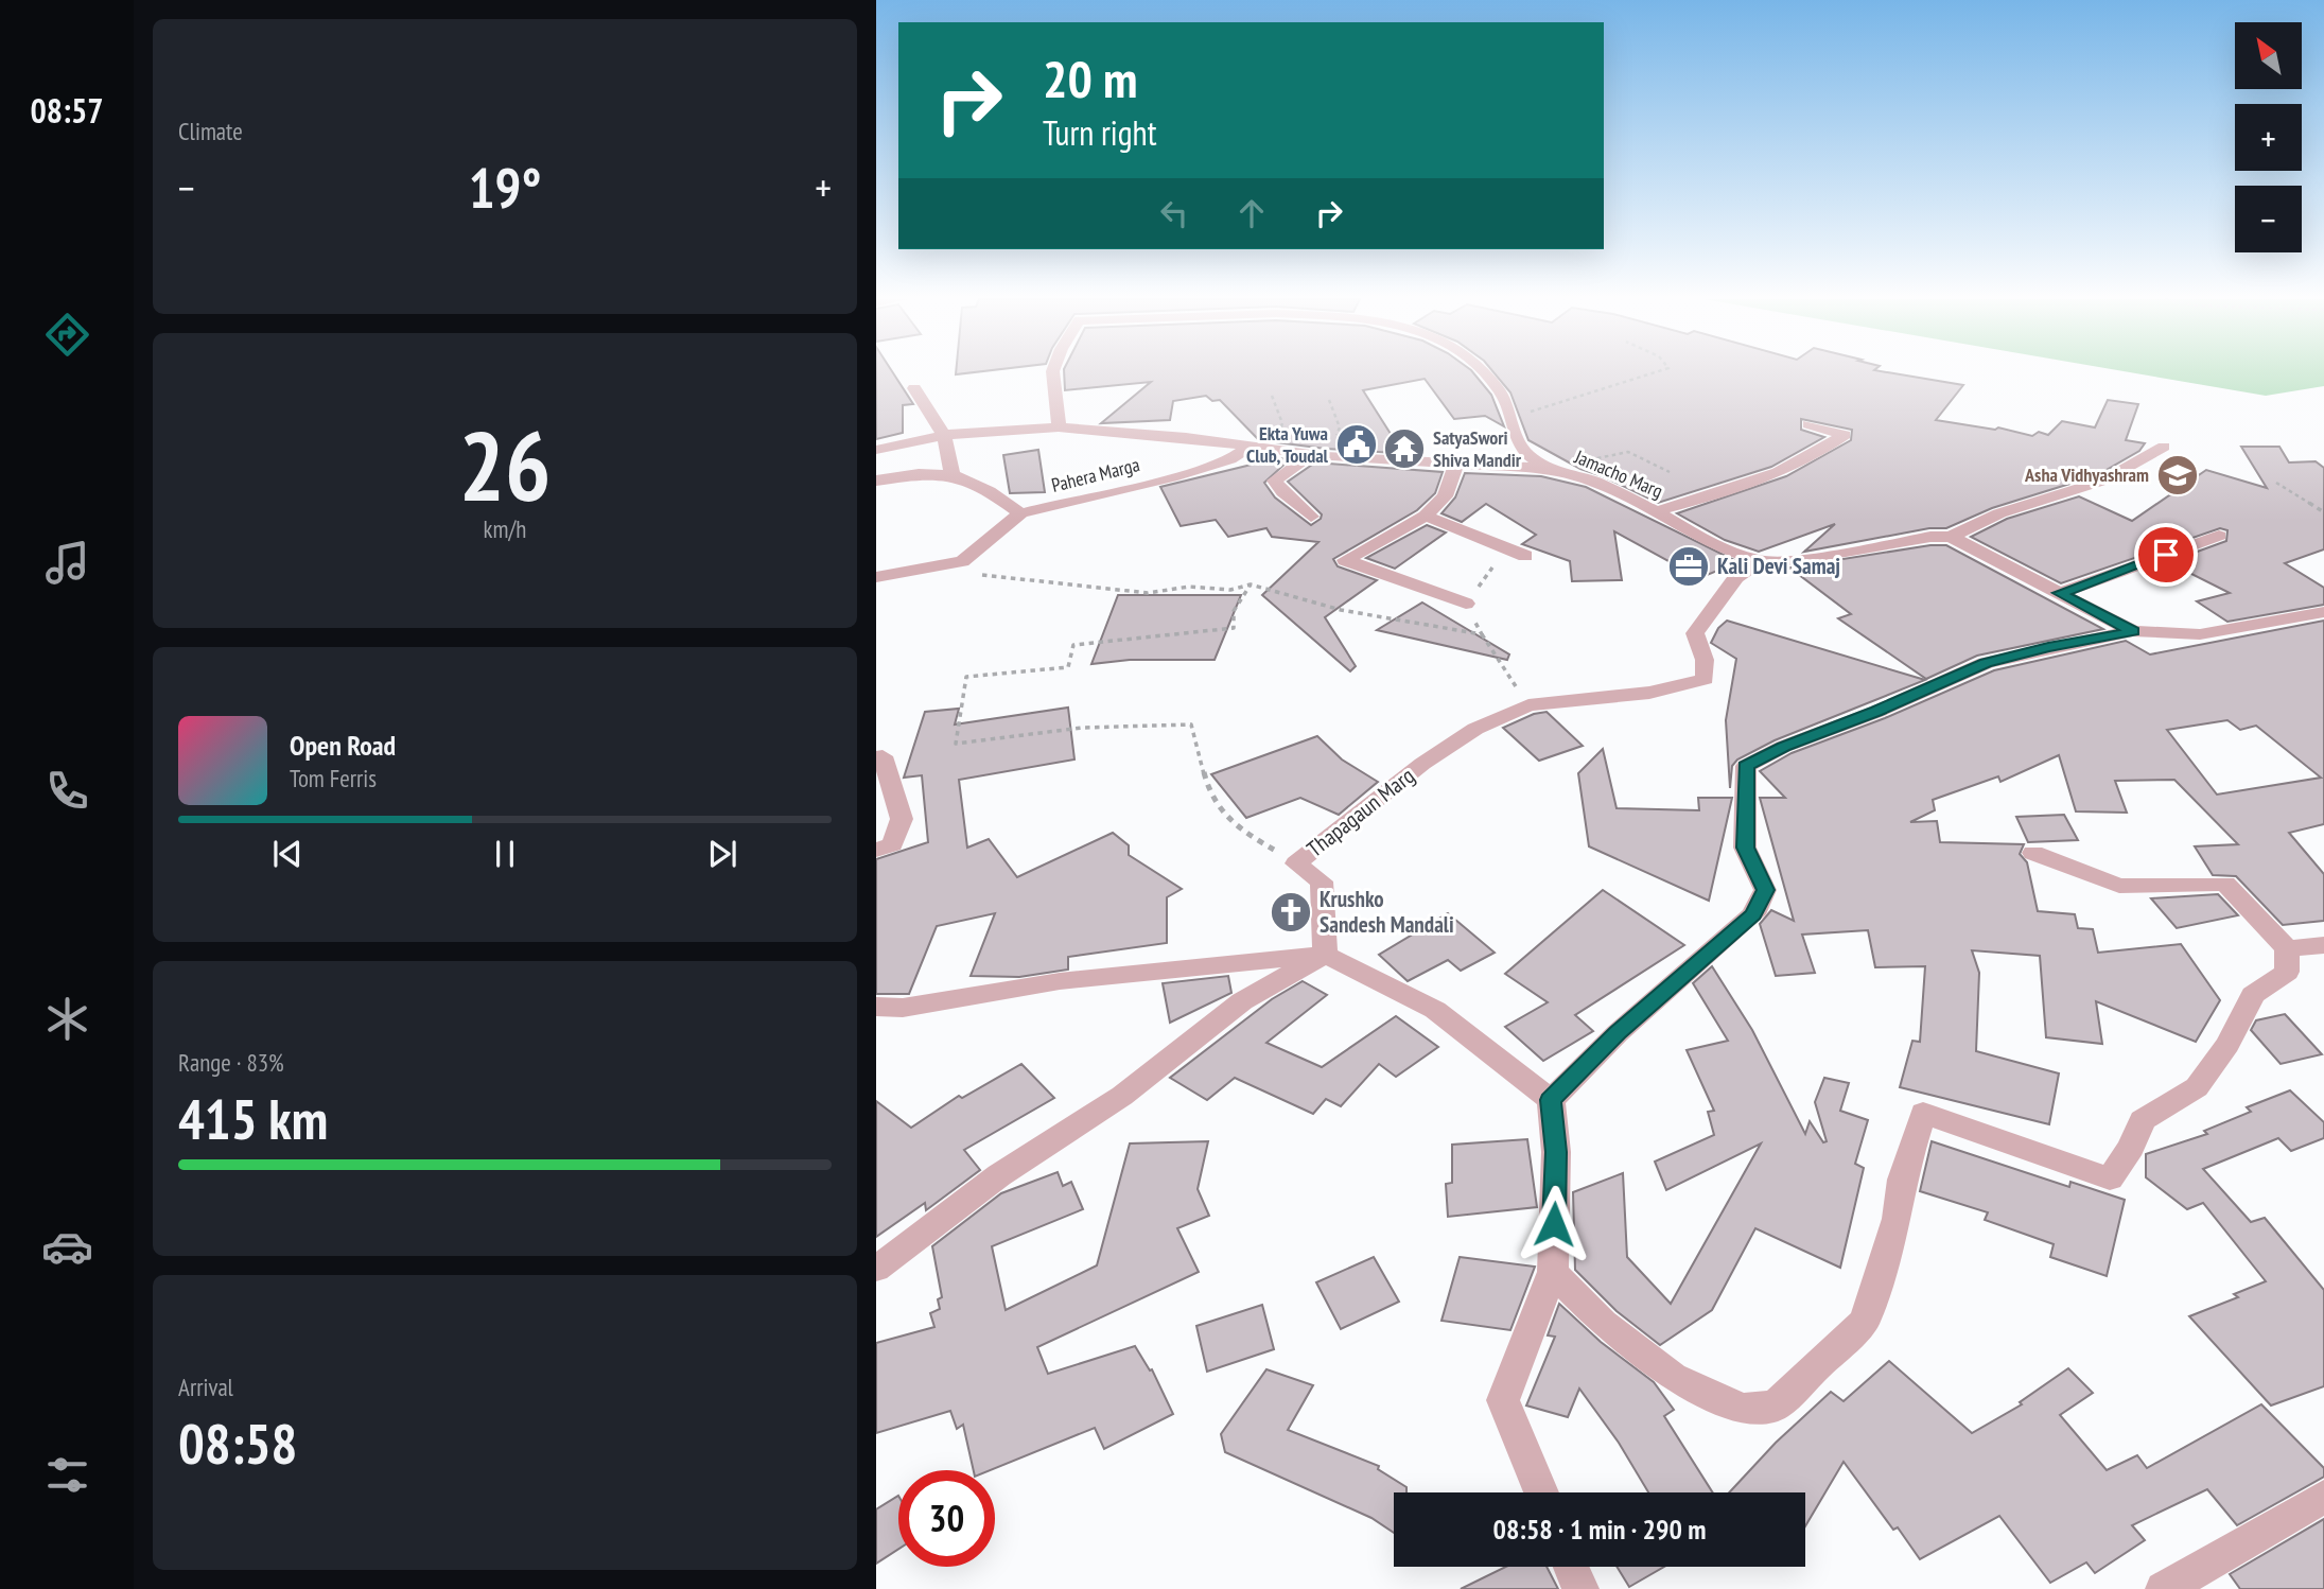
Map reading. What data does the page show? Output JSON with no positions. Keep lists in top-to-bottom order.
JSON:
{
  "streets": {
    "street": ["Jamacho Marg", "Pahera Marga", "Thapagaun Marg"]
  },
  "crossings": [
    ["Jamacho Marg", "Pahera Marga"],
    ["Jamacho Marg", "Thapagaun Marg"]
  ],
  "places": {
    "public building": ["Ekta Yuwa Club, Toudal"],
    "temple": ["SatyaSwori Shiva Mandir"],
    "school or university": ["Asha Vidhyashram"],
    "office": ["Kali Devi Samaj"],
    "church": ["Krushko Sandesh Mandali"]
  },
  "north": "top left",
  "page": {
    "tabs": "08:57",
    "tile": [
      "Climate",
      ["26", "km/h"],
      ["Range · 83%", "415 km"],
      ["Arrival", "08:58"]
    ],
    "map_buttons": ["+", "−"],
    "turn": ["20 m", "Turn right"],
    "heat": ["−", "19°", "+"],
    "song": ["Open Road", "Tom Ferris"],
    "limit": "30",
    "trip": "08:58 · 1 min · 290 m"
  }
}
